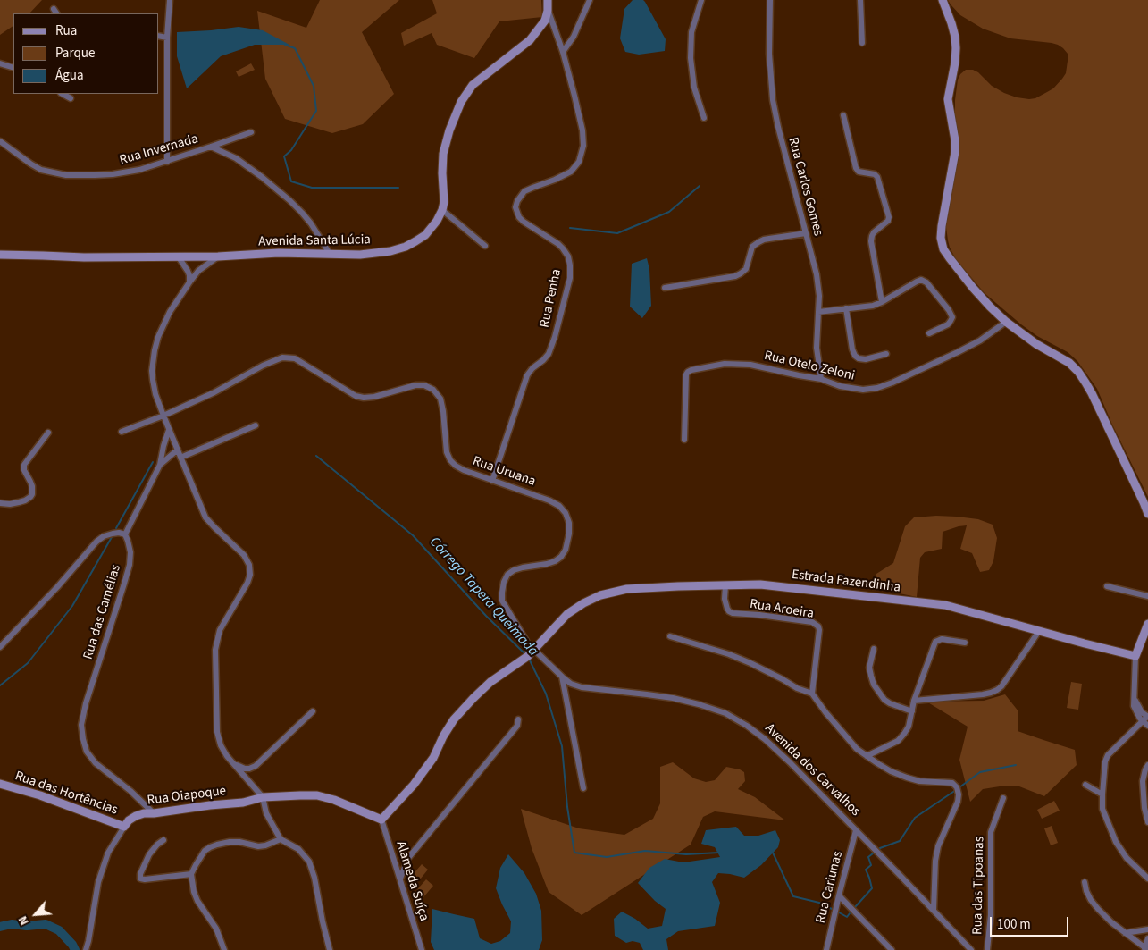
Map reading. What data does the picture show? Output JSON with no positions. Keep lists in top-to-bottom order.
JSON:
{
  "streets": {
    "street": [
      "Rua Invernada",
      "Rua Carlos Gomes",
      "Avenida Santa Lúcia",
      "Rua Penha",
      "Rua Otelo Zeloni",
      "Rua Uruana",
      "Estrada Fazendinha",
      "Rua Aroeira",
      "Rua das Camélias",
      "Avenida dos Carvalhos",
      "Rua das Hortências",
      "Rua Oiapoque",
      "Alameda Suíça",
      "Rua das Tipoanas",
      "Rua Cariunas"
    ]
  },
  "crossings": [
    ["Rua Carlos Gomes", "Rua Otelo Zeloni"],
    ["Rua Penha", "Rua Uruana"],
    ["Estrada Fazendinha", "Rua Aroeira"],
    ["Estrada Fazendinha", "Avenida dos Carvalhos"],
    ["Rua das Camélias", "Rua Oiapoque"],
    ["Avenida dos Carvalhos", "Rua Cariunas"],
    ["Rua das Hortências", "Rua Oiapoque"],
    ["Rua Oiapoque", "Alameda Suíça"]
  ],
  "water": ["Córrego Tapera Queimada"],
  "legend": ["Rua", "Parque", "Água"],
  "scale_bar": "100 m",
  "north": "bottom left"
}
